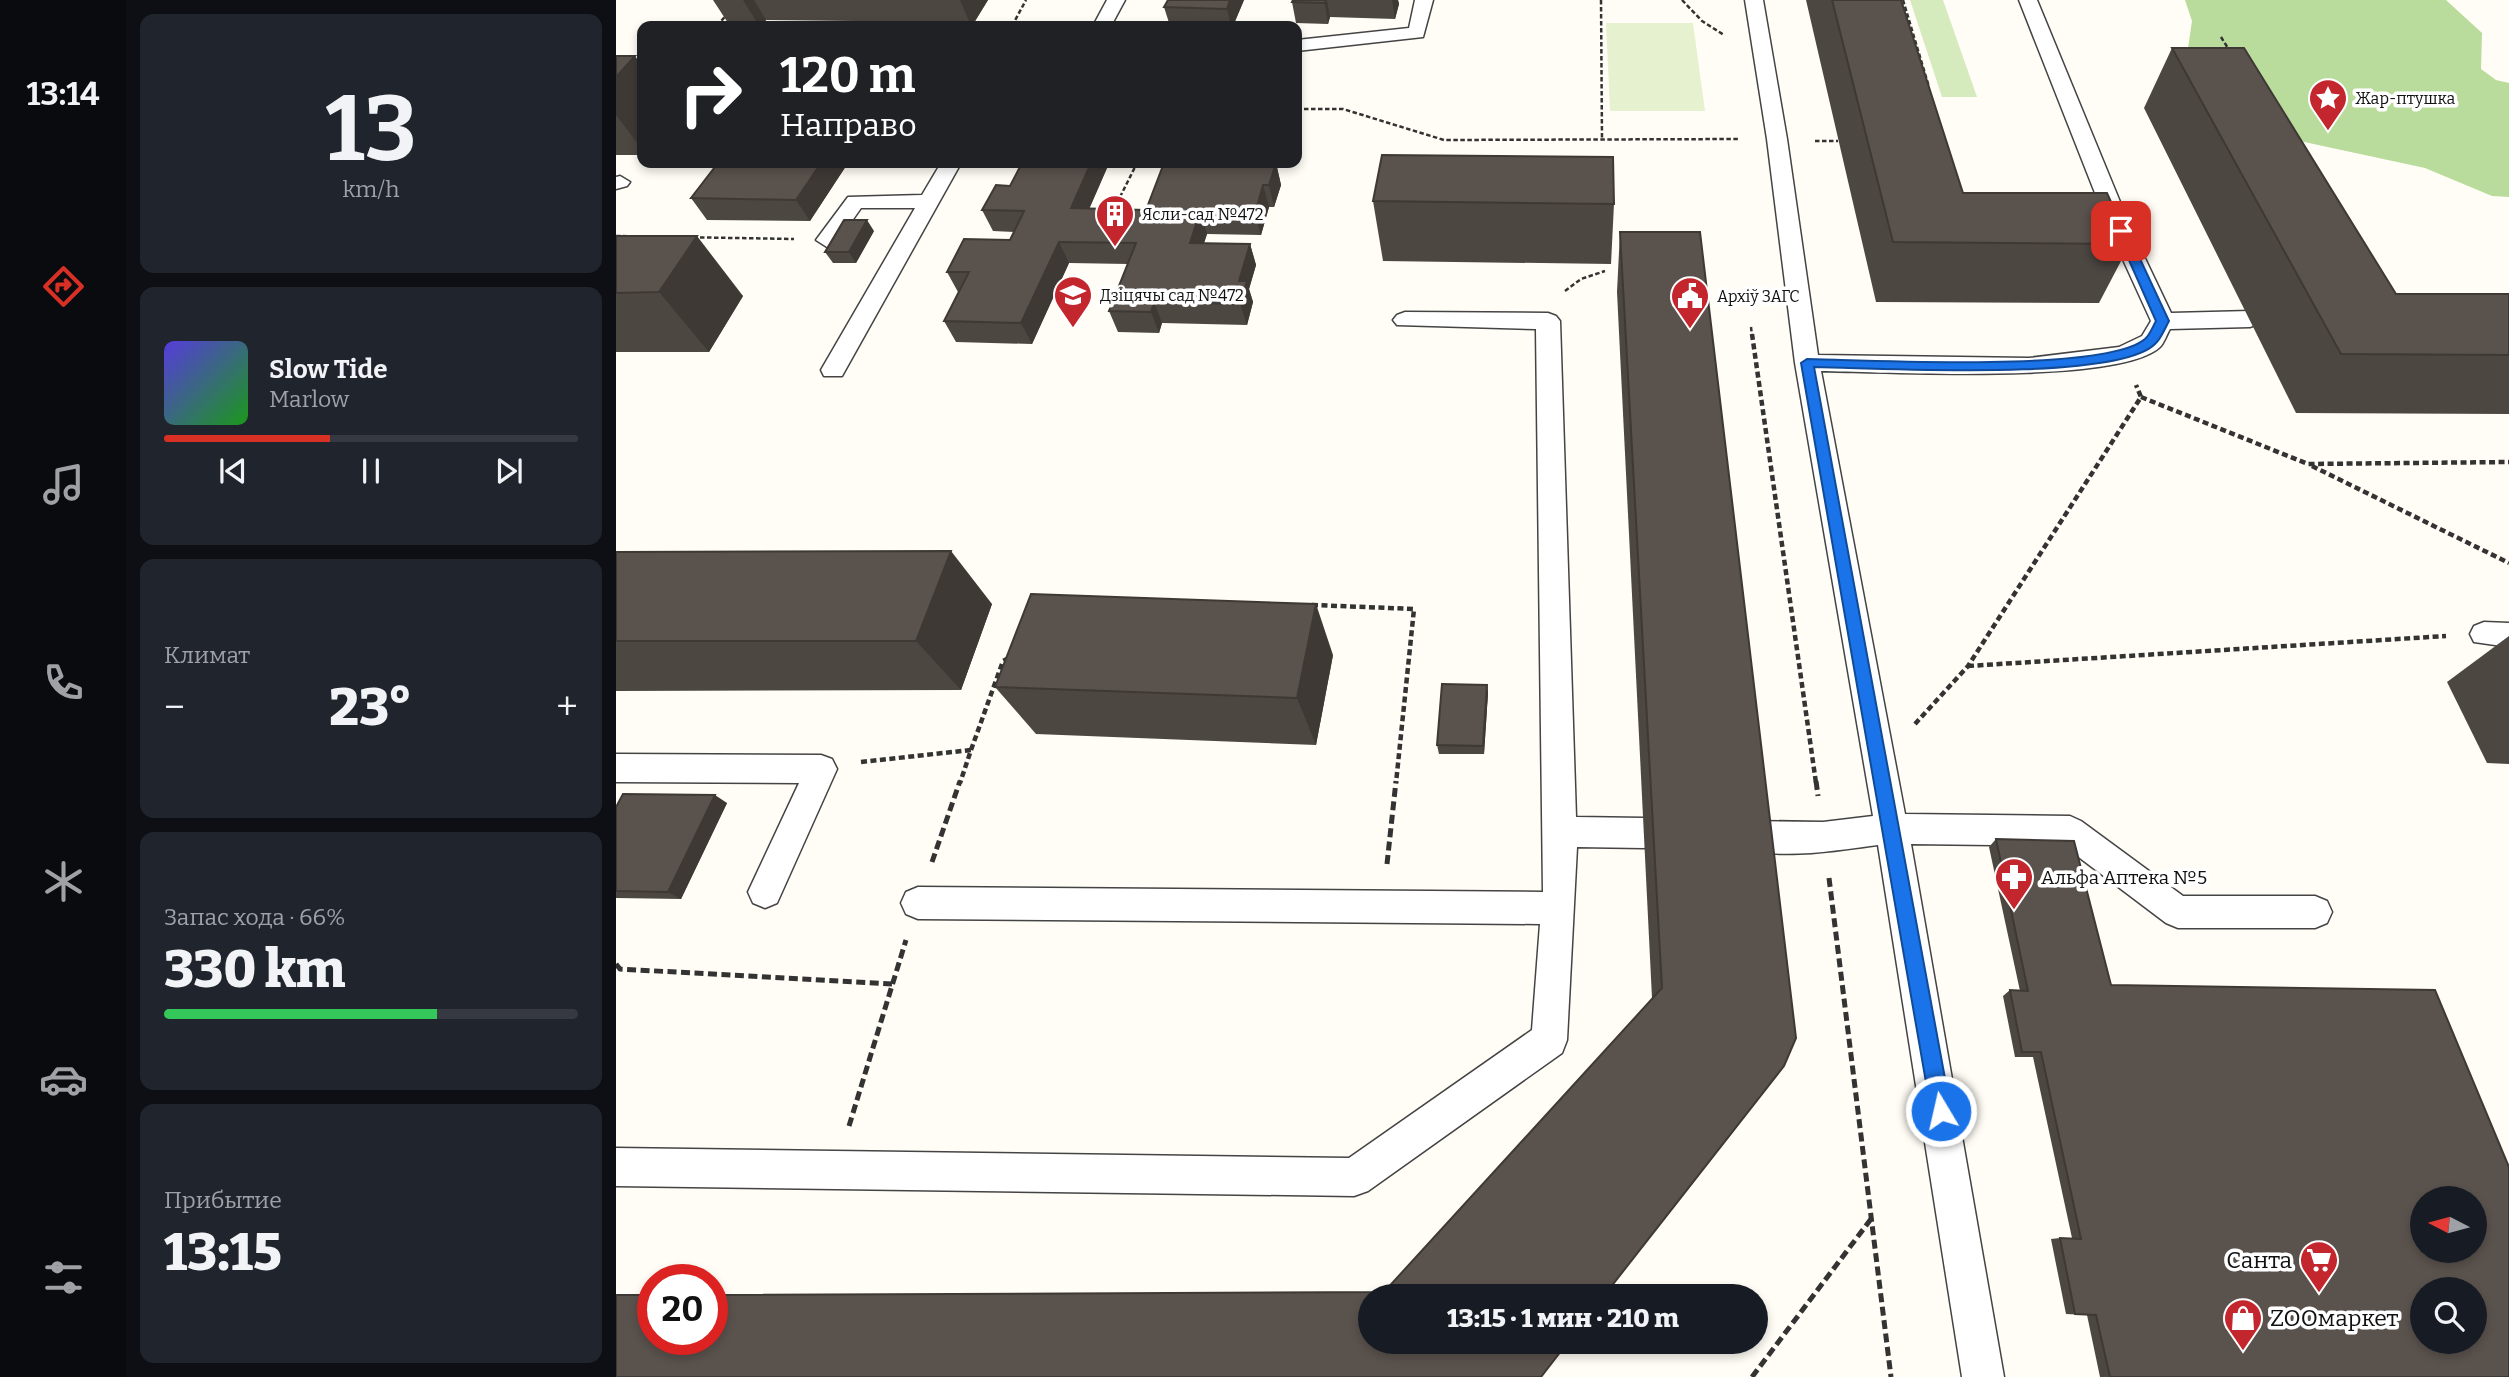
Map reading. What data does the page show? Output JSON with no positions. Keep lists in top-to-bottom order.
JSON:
{
  "places": {
    "place": ["Жар-птушка"],
    "building": ["Ясли-сад №472"],
    "school or university": ["Дзіцячы сад №472"],
    "public building": ["Архіў ЗАГС"],
    "pharmacy": ["Альфа Аптека №5"],
    "supermarket": ["Санта"],
    "shop": ["ZOOмаркет"]
  },
  "north": "left",
  "page": {
    "tabs": "13:14",
    "tile": [
      ["13", "km/h"],
      "Климат",
      ["Запас хода · 66%", "330 km"],
      ["Прибытие", "13:15"]
    ],
    "turn": ["120 m", "Направо"],
    "song": ["Slow Tide", "Marlow"],
    "heat": ["−", "23°", "+"],
    "limit": "20",
    "trip": "13:15 · 1 мин · 210 m"
  }
}
